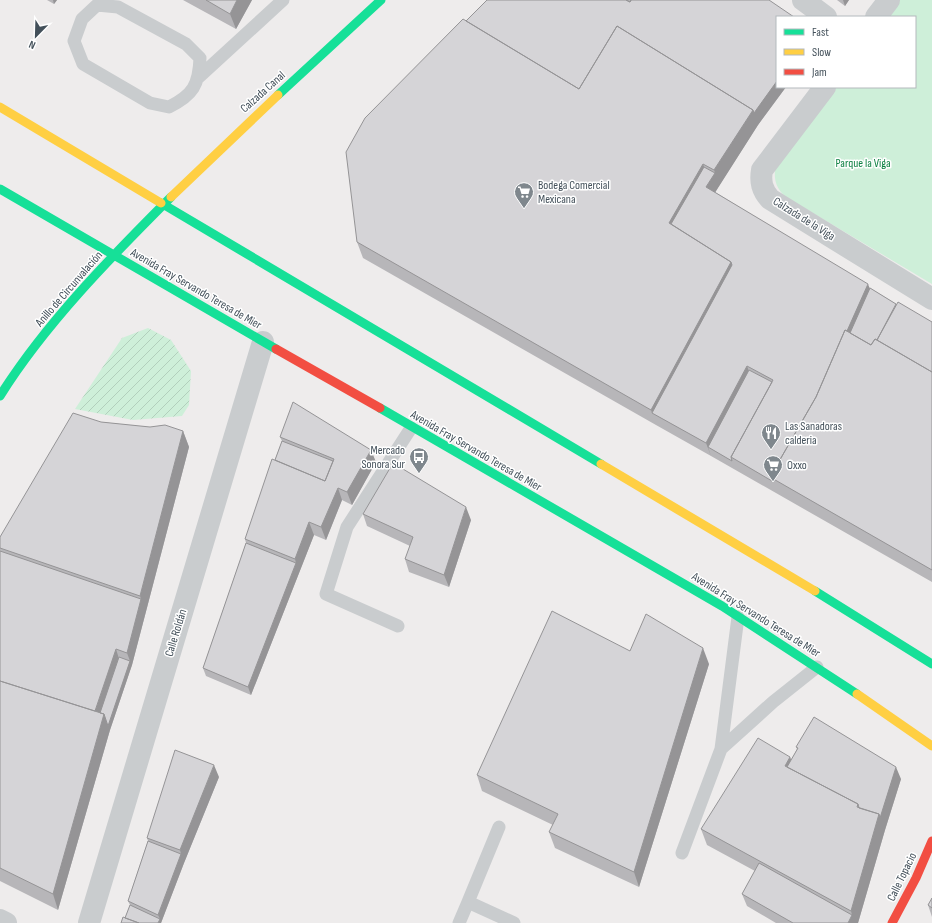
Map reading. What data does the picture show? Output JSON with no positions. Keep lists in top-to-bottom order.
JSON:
{
  "streets": {
    "main road": [
      "Calzada Canal",
      "Anillo de Circunvalación",
      "Avenida Fray Servando Teresa de Mier",
      "Calle Topacio"
    ],
    "street": ["Calzada de la Viga", "Calle Roldán"]
  },
  "crossings": [
    ["Calzada Canal", "Anillo de Circunvalación"],
    ["Anillo de Circunvalación", "Avenida Fray Servando Teresa de Mier"],
    ["Avenida Fray Servando Teresa de Mier", "Calle Roldán"]
  ],
  "parks": ["Parque la Viga"],
  "places": {
    "supermarket": ["Bodega Comercial Mexicana", "Oxxo"],
    "restaurant": ["Las Sanadoras calderia"],
    "bus stop": ["Mercado Sonora Sur"]
  },
  "legend": ["Fast", "Slow", "Jam"],
  "north": "bottom left"
}
